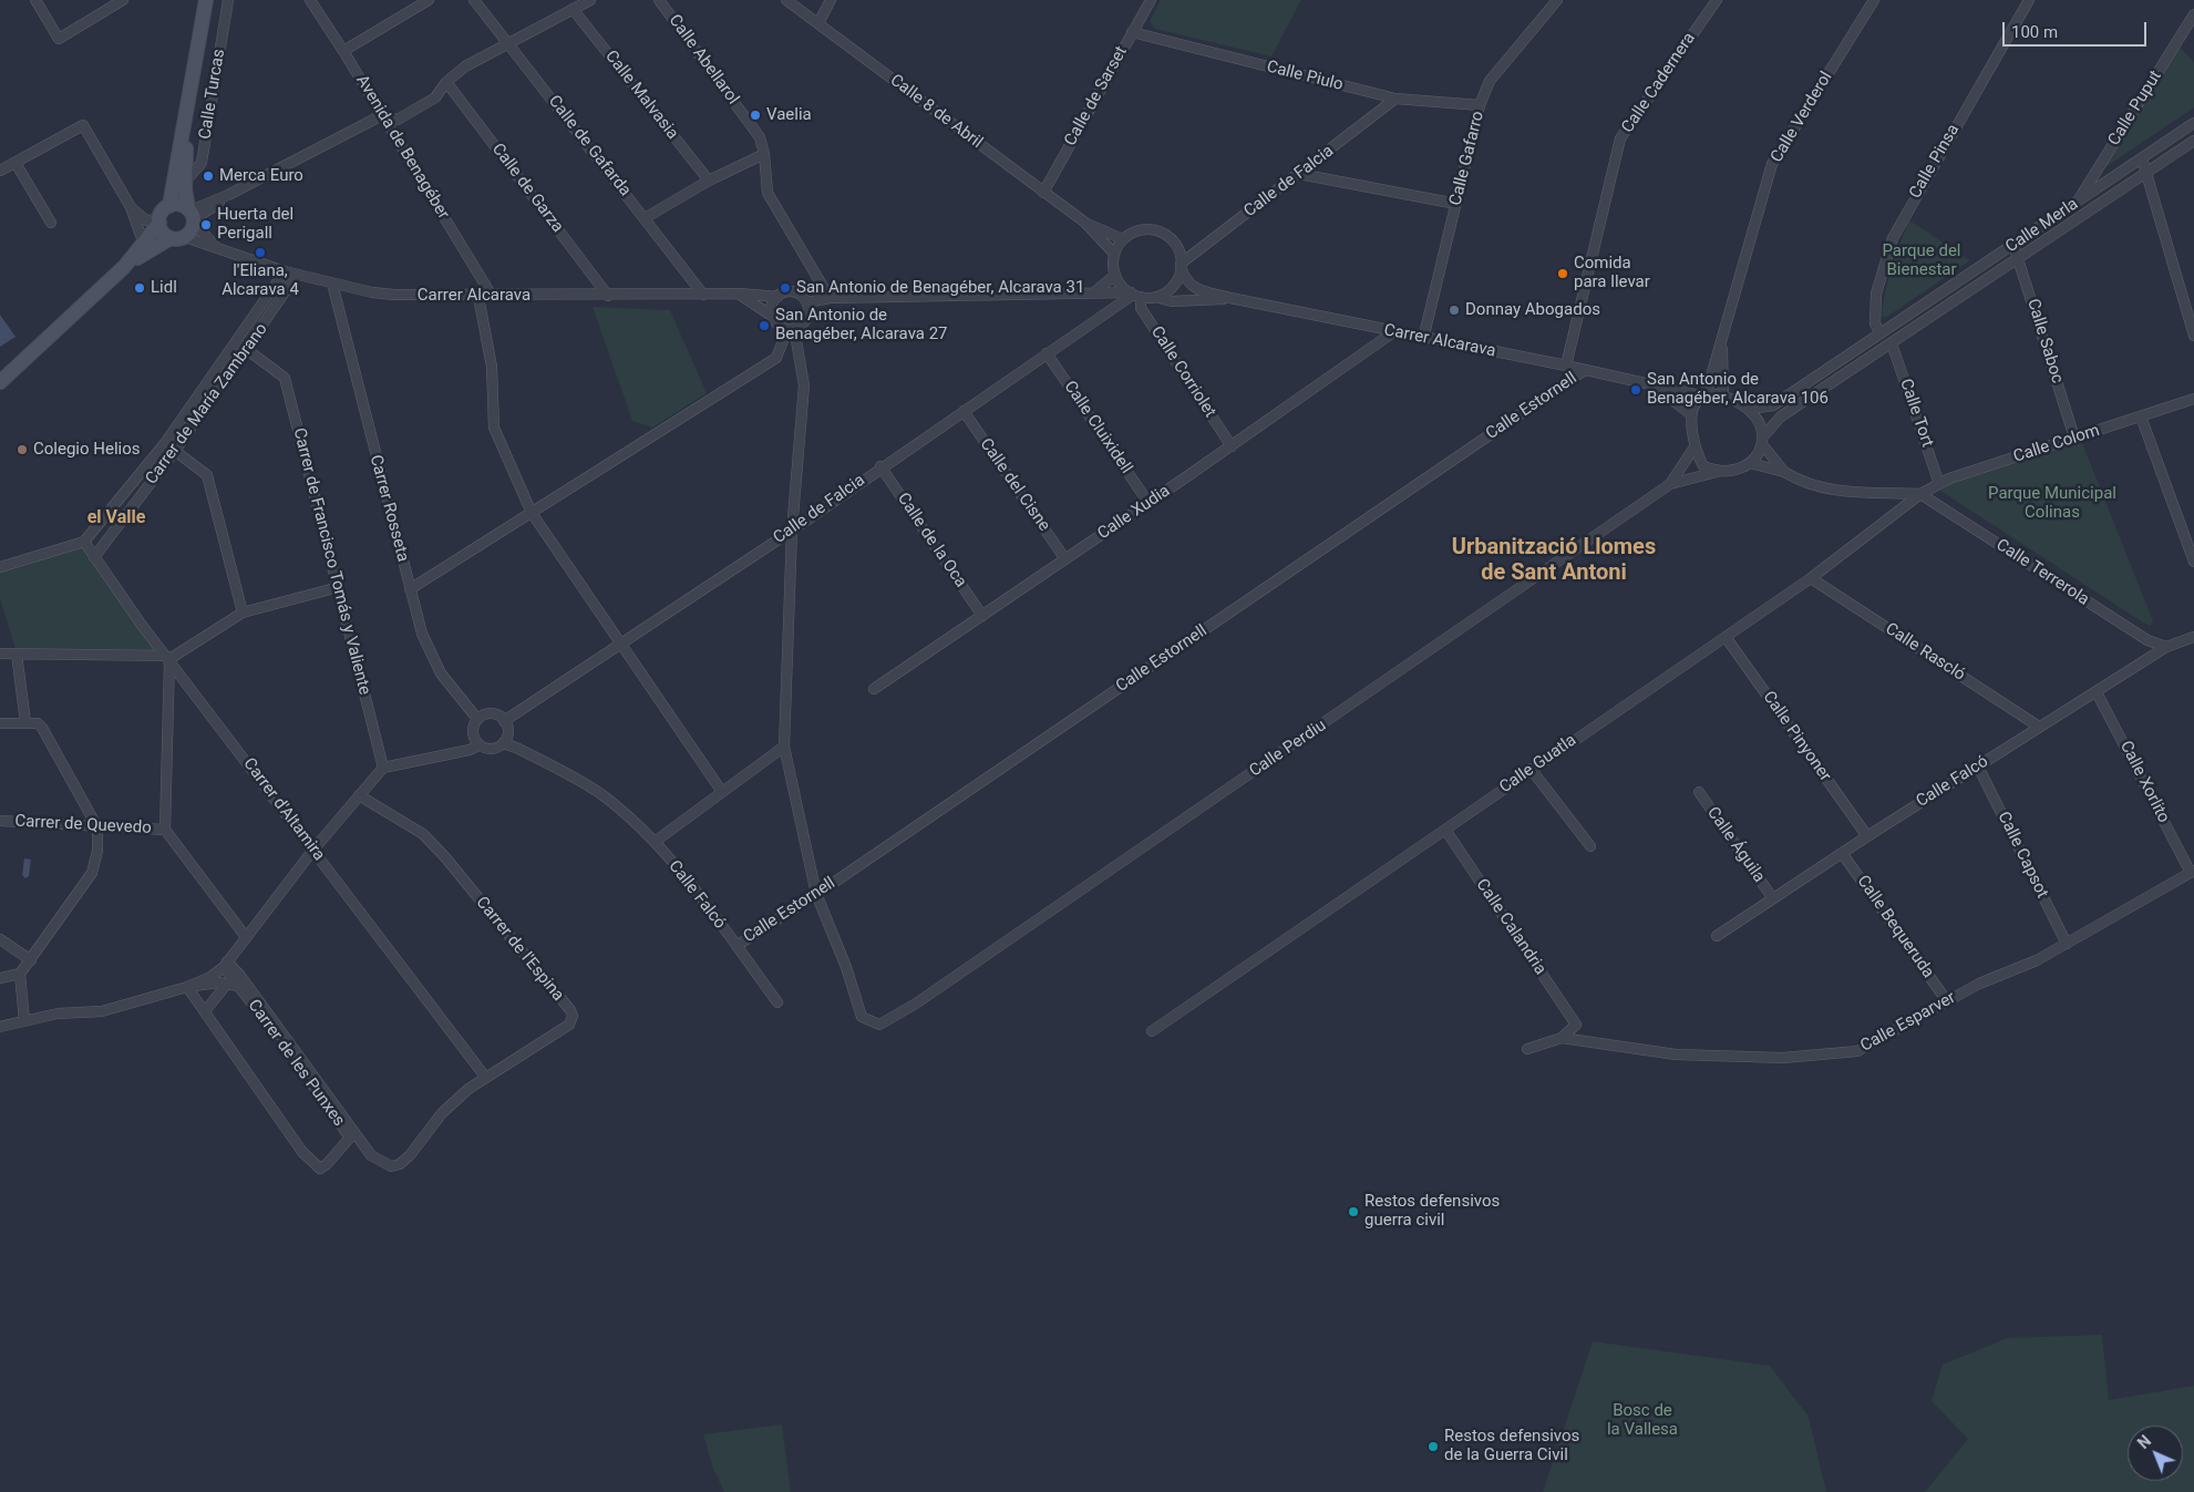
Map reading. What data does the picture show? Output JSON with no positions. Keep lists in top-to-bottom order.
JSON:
{
  "streets": {
    "street": [
      "Calle Abellarol",
      "Calle Piulo",
      "Calle Cadernera",
      "Calle Turcas",
      "Calle Malvasia",
      "Calle de Sarset",
      "Calle Puput",
      "Calle 8 de Abril",
      "Calle Verderol",
      "Calle de Gafarda",
      "Avenida de Benagéber",
      "Calle Gafarro",
      "Calle Pinsa",
      "Calle de Falcia",
      "Calle de Garza",
      "Calle Merla",
      "Carrer Alcarava",
      "Calle Saboc",
      "Calle Corriolet",
      "Carrer de María Zambrano",
      "Calle Estornell",
      "Calle Tort",
      "Calle Cluixidell",
      "Calle Colom",
      "Calle del Cisne",
      "Carrer Rosseta",
      "Calle Xudia",
      "Calle de la Oca",
      "Carrer de Francisco Tomás y Valiente",
      "Calle Terrerola",
      "Calle Rascló",
      "Calle Pinyoner",
      "Calle Perdiu",
      "Calle Guatla",
      "Calle Falcó",
      "Calle Xorlito",
      "Carrer d'Altamira",
      "Carrer de Quevedo",
      "Calle Águila",
      "Calle Capsot",
      "Calle Calandria",
      "Calle Bequeruda",
      "Carrer de l'Espina",
      "Calle Esparver",
      "Carrer de les Punxes"
    ]
  },
  "crossings": [
    ["Calle Piulo", "Calle de Sarset"],
    ["Calle Piulo", "Calle Gafarro"],
    ["Calle Piulo", "Calle de Falcia"],
    ["Calle Cadernera", "Carrer Alcarava"],
    ["Calle de Sarset", "Calle 8 de Abril"],
    ["Calle Puput", "Calle Merla"],
    ["Calle 8 de Abril", "Calle de Falcia"],
    ["Calle 8 de Abril", "Carrer Alcarava"],
    ["Calle 8 de Abril", "Calle Corriolet"],
    ["Calle Verderol", "Calle Merla"],
    ["Calle Verderol", "Carrer Alcarava"],
    ["Calle Verderol", "Calle Perdiu"],
    ["Calle de Gafarda", "Carrer Alcarava"],
    ["Avenida de Benagéber", "Carrer Alcarava"],
    ["Calle Gafarro", "Carrer Alcarava"],
    ["Calle Pinsa", "Calle Merla"],
    ["Calle de Falcia", "Carrer Alcarava"],
    ["Calle de Falcia", "Calle Corriolet"],
    ["Calle de Falcia", "Calle Cluixidell"],
    ["Calle de Falcia", "Calle del Cisne"],
    ["Calle de Falcia", "Carrer Rosseta"],
    ["Calle de Falcia", "Calle de la Oca"],
    ["Calle de Garza", "Carrer Alcarava"],
    ["Calle Merla", "Carrer Alcarava"],
    ["Calle Merla", "Calle Saboc"],
    ["Calle Merla", "Calle Tort"],
    ["Calle Merla", "Calle Perdiu"],
    ["Carrer Alcarava", "Calle Corriolet"],
    ["Carrer Alcarava", "Carrer de María Zambrano"],
    ["Carrer Alcarava", "Calle Estornell"],
    ["Carrer Alcarava", "Carrer Rosseta"],
    ["Carrer Alcarava", "Calle Xudia"],
    ["Carrer Alcarava", "Calle Perdiu"],
    ["Calle Saboc", "Calle Colom"],
    ["Calle Corriolet", "Calle Xudia"],
    ["Carrer de María Zambrano", "Carrer de Francisco Tomás y Valiente"],
    ["Carrer de María Zambrano", "Carrer d'Altamira"],
    ["Calle Estornell", "Calle Perdiu"],
    ["Calle Estornell", "Calle Falcó"],
    ["Calle Tort", "Calle Colom"],
    ["Calle Cluixidell", "Calle Xudia"],
    ["Calle Colom", "Calle Terrerola"],
    ["Calle Colom", "Calle Guatla"],
    ["Calle del Cisne", "Calle Xudia"],
    ["Calle Xudia", "Calle de la Oca"],
    ["Calle Terrerola", "Calle Guatla"],
    ["Calle Terrerola", "Calle Falcó"],
    ["Calle Rascló", "Calle Guatla"],
    ["Calle Rascló", "Calle Falcó"],
    ["Calle Pinyoner", "Calle Guatla"],
    ["Calle Pinyoner", "Calle Falcó"],
    ["Calle Guatla", "Calle Calandria"],
    ["Calle Falcó", "Calle Xorlito"],
    ["Calle Falcó", "Calle Águila"],
    ["Calle Falcó", "Calle Capsot"],
    ["Calle Falcó", "Calle Bequeruda"],
    ["Calle Xorlito", "Calle Esparver"],
    ["Carrer d'Altamira", "Carrer de l'Espina"],
    ["Calle Capsot", "Calle Esparver"],
    ["Calle Calandria", "Calle Esparver"],
    ["Calle Bequeruda", "Calle Esparver"],
    ["Carrer de l'Espina", "Carrer de les Punxes"]
  ],
  "districts": ["el Valle", "Urbanització Llomes de Sant Antoni"],
  "parks": ["Parque del Bienestar", "Parque Municipal Colinas", "Bosc de la Vallesa"],
  "places": [
    "Vaelia",
    "Merca Euro",
    "Huerta del Perigall",
    "l'Eliana, Alcarava 4",
    "Comida para llevar",
    "Lidl",
    "San Antonio de Benagéber, Alcarava 31",
    "Donnay Abogados",
    "San Antonio de Benagéber, Alcarava 27",
    "San Antonio de Benagéber, Alcarava 106",
    "Colegio Helios",
    "Restos defensivos guerra civil",
    "Restos defensivos de la Guerra Civil"
  ],
  "scale_bar": "100 m",
  "north": "top left"
}
